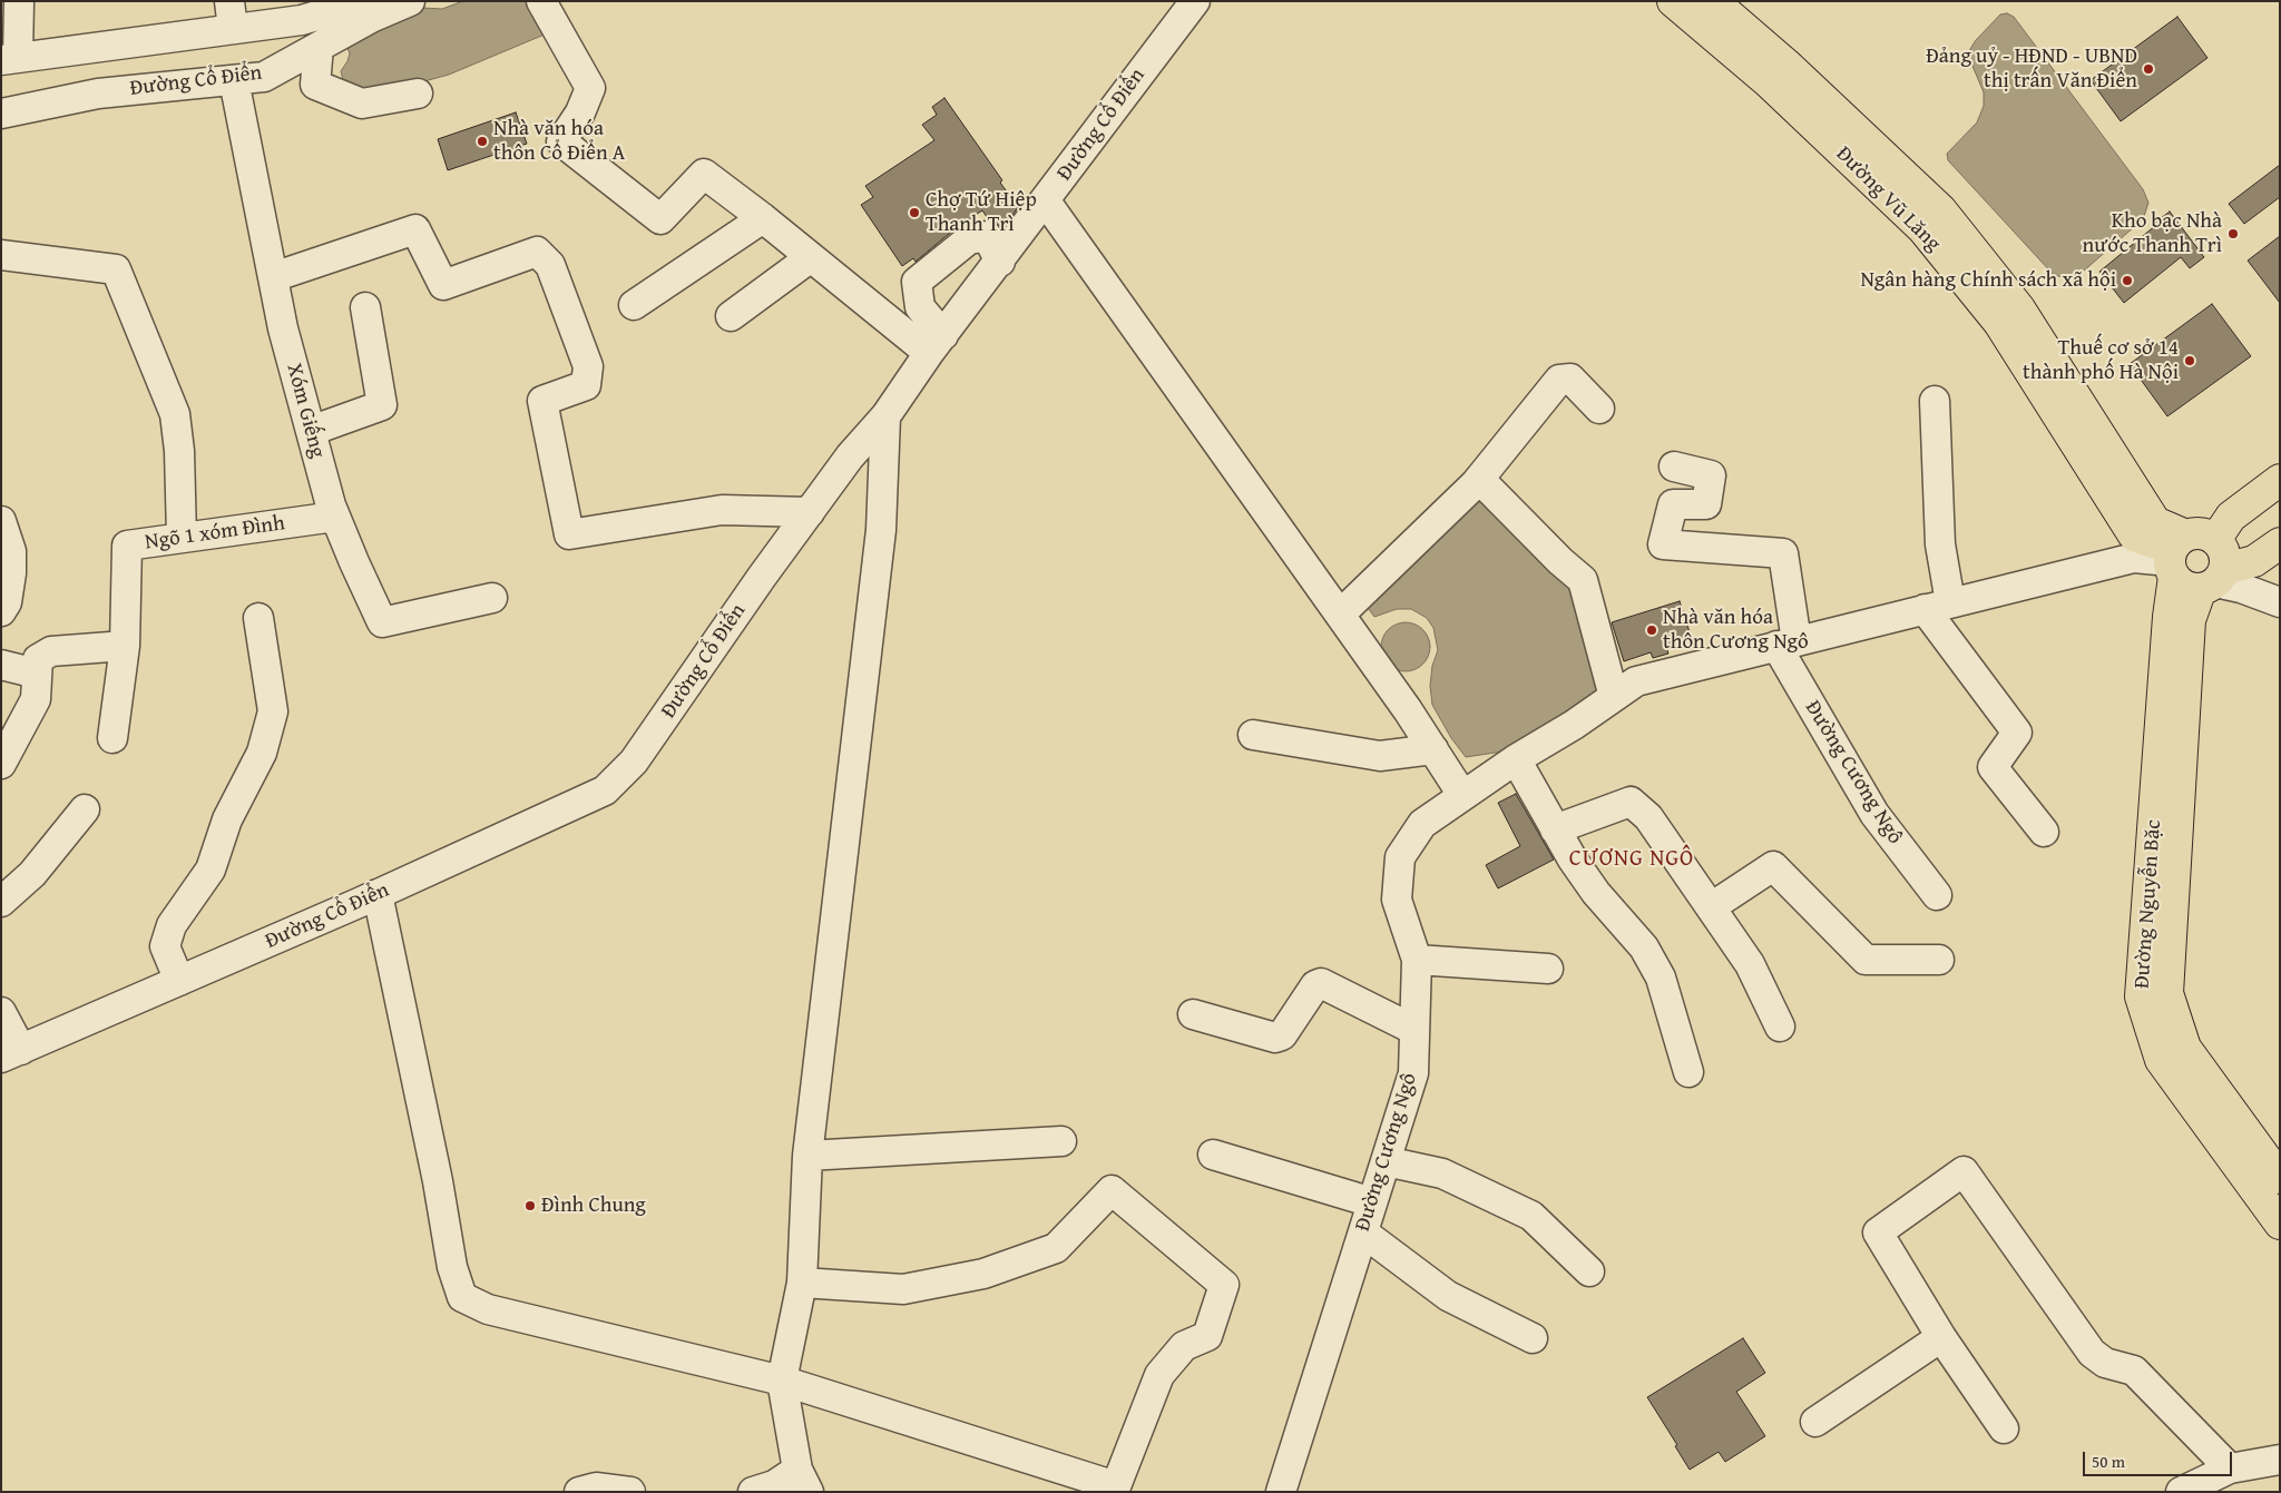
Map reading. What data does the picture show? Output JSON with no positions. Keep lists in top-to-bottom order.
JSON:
{
  "streets": {
    "main road": ["Đường Vũ Lăng", "Đường Nguyễn Bặc"],
    "street": [
      "Đường Cổ Điển",
      "Xóm Giếng",
      "Ngõ 1 xóm Đình",
      "Đường Cương Ngô"
    ]
  },
  "crossings": [
    ["Đường Cổ Điển", "Xóm Giếng"],
    ["Đường Vũ Lăng", "Đường Cương Ngô"],
    ["Đường Vũ Lăng", "Đường Nguyễn Bặc"],
    ["Xóm Giếng", "Ngõ 1 xóm Đình"],
    ["Đường Cương Ngô", "Đường Nguyễn Bặc"]
  ],
  "districts": ["CƯƠNG NGÔ"],
  "places": [
    "Đảng uỷ - HĐND - UBND thị trấn Văn Điển",
    "Nhà văn hóa thôn Cổ Điển A",
    "Chợ Tứ Hiệp Thanh Trì",
    "Kho bạc Nhà nước Thanh Trì",
    "Ngân hàng Chính sách xã hội",
    "Thuế cơ sở 14 thành phố Hà Nội",
    "Nhà văn hóa thôn Cương Ngô",
    "Đình Chung"
  ],
  "scale_bar": "50 m"
}
